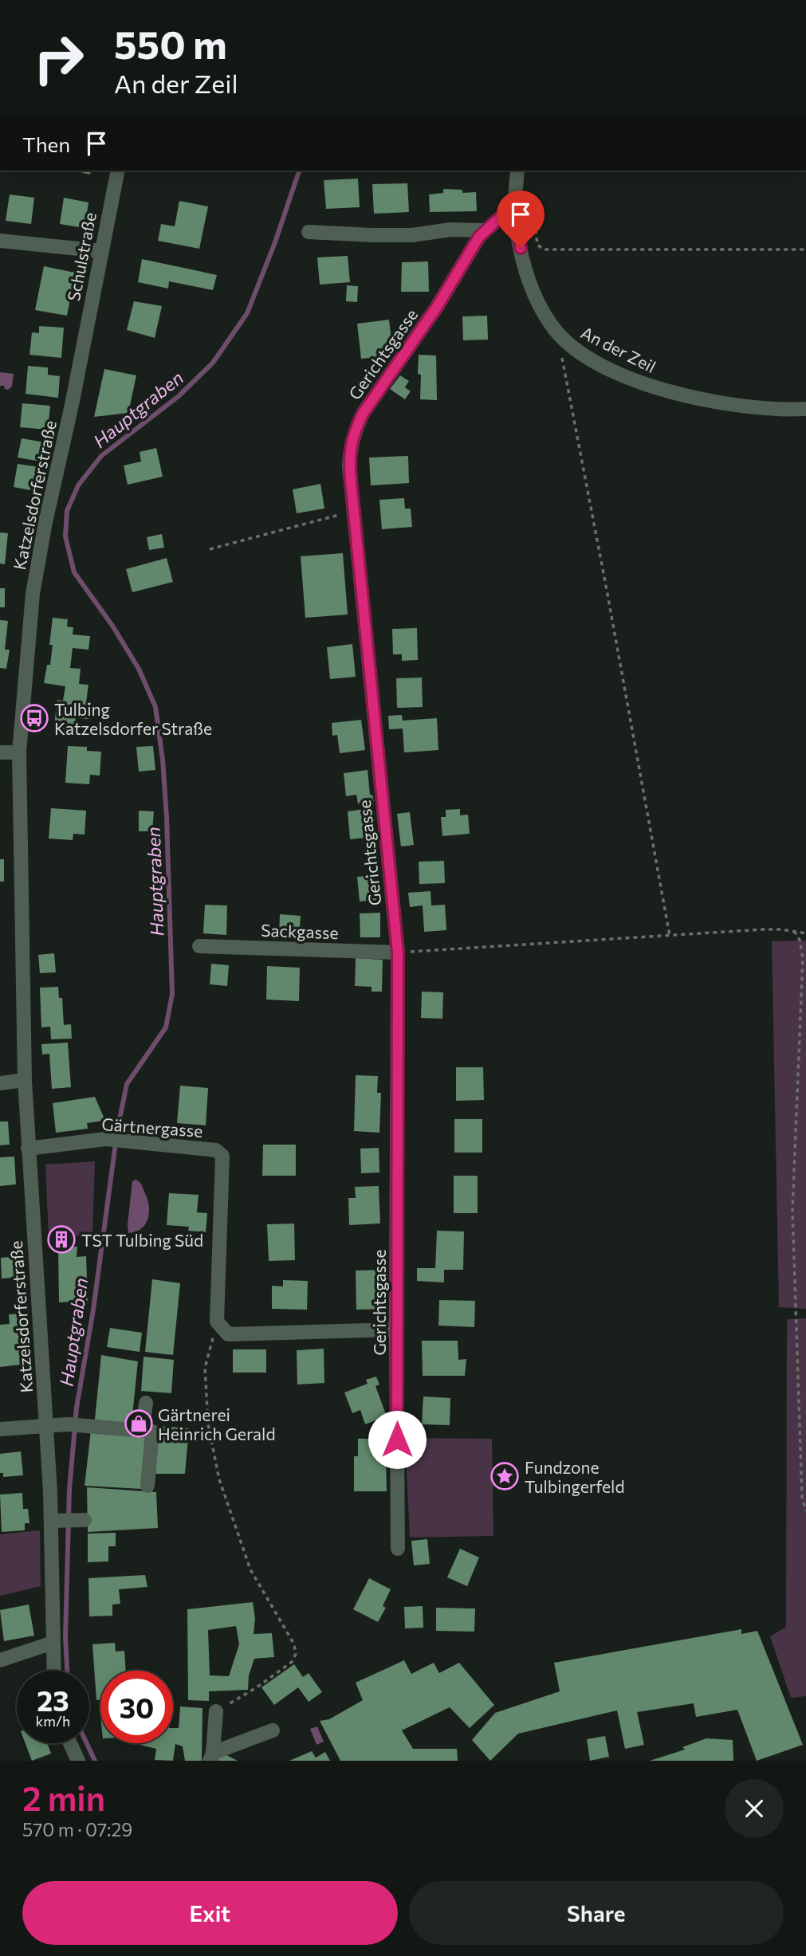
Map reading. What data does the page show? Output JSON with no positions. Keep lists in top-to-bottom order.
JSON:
{
  "streets": {
    "street": [
      "Schulstraße",
      "An der Zeil",
      "Gerichtsgasse",
      "Katzelsdorferstraße",
      "Sackgasse",
      "Gärtnergasse"
    ]
  },
  "crossings": [
    ["Schulstraße", "Katzelsdorferstraße"],
    ["An der Zeil", "Gerichtsgasse"],
    ["Gerichtsgasse", "Sackgasse"],
    ["Katzelsdorferstraße", "Gärtnergasse"]
  ],
  "water": ["Hauptgraben"],
  "places": {
    "bus stop": ["Tulbing Katzelsdorfer Straße"],
    "building": ["TST Tulbing Süd"],
    "shop": ["Gärtnerei Heinrich Gerald"],
    "place": ["Fundzone Tulbingerfeld"]
  },
  "page": {
    "turn": ["550 m", "An der Zeil"],
    "then": "Then",
    "speed": "23 km/h",
    "limit": "30",
    "heading": ["2 min", "570 m · 07:29"],
    "buttons": ["Exit", "Share"]
  }
}
